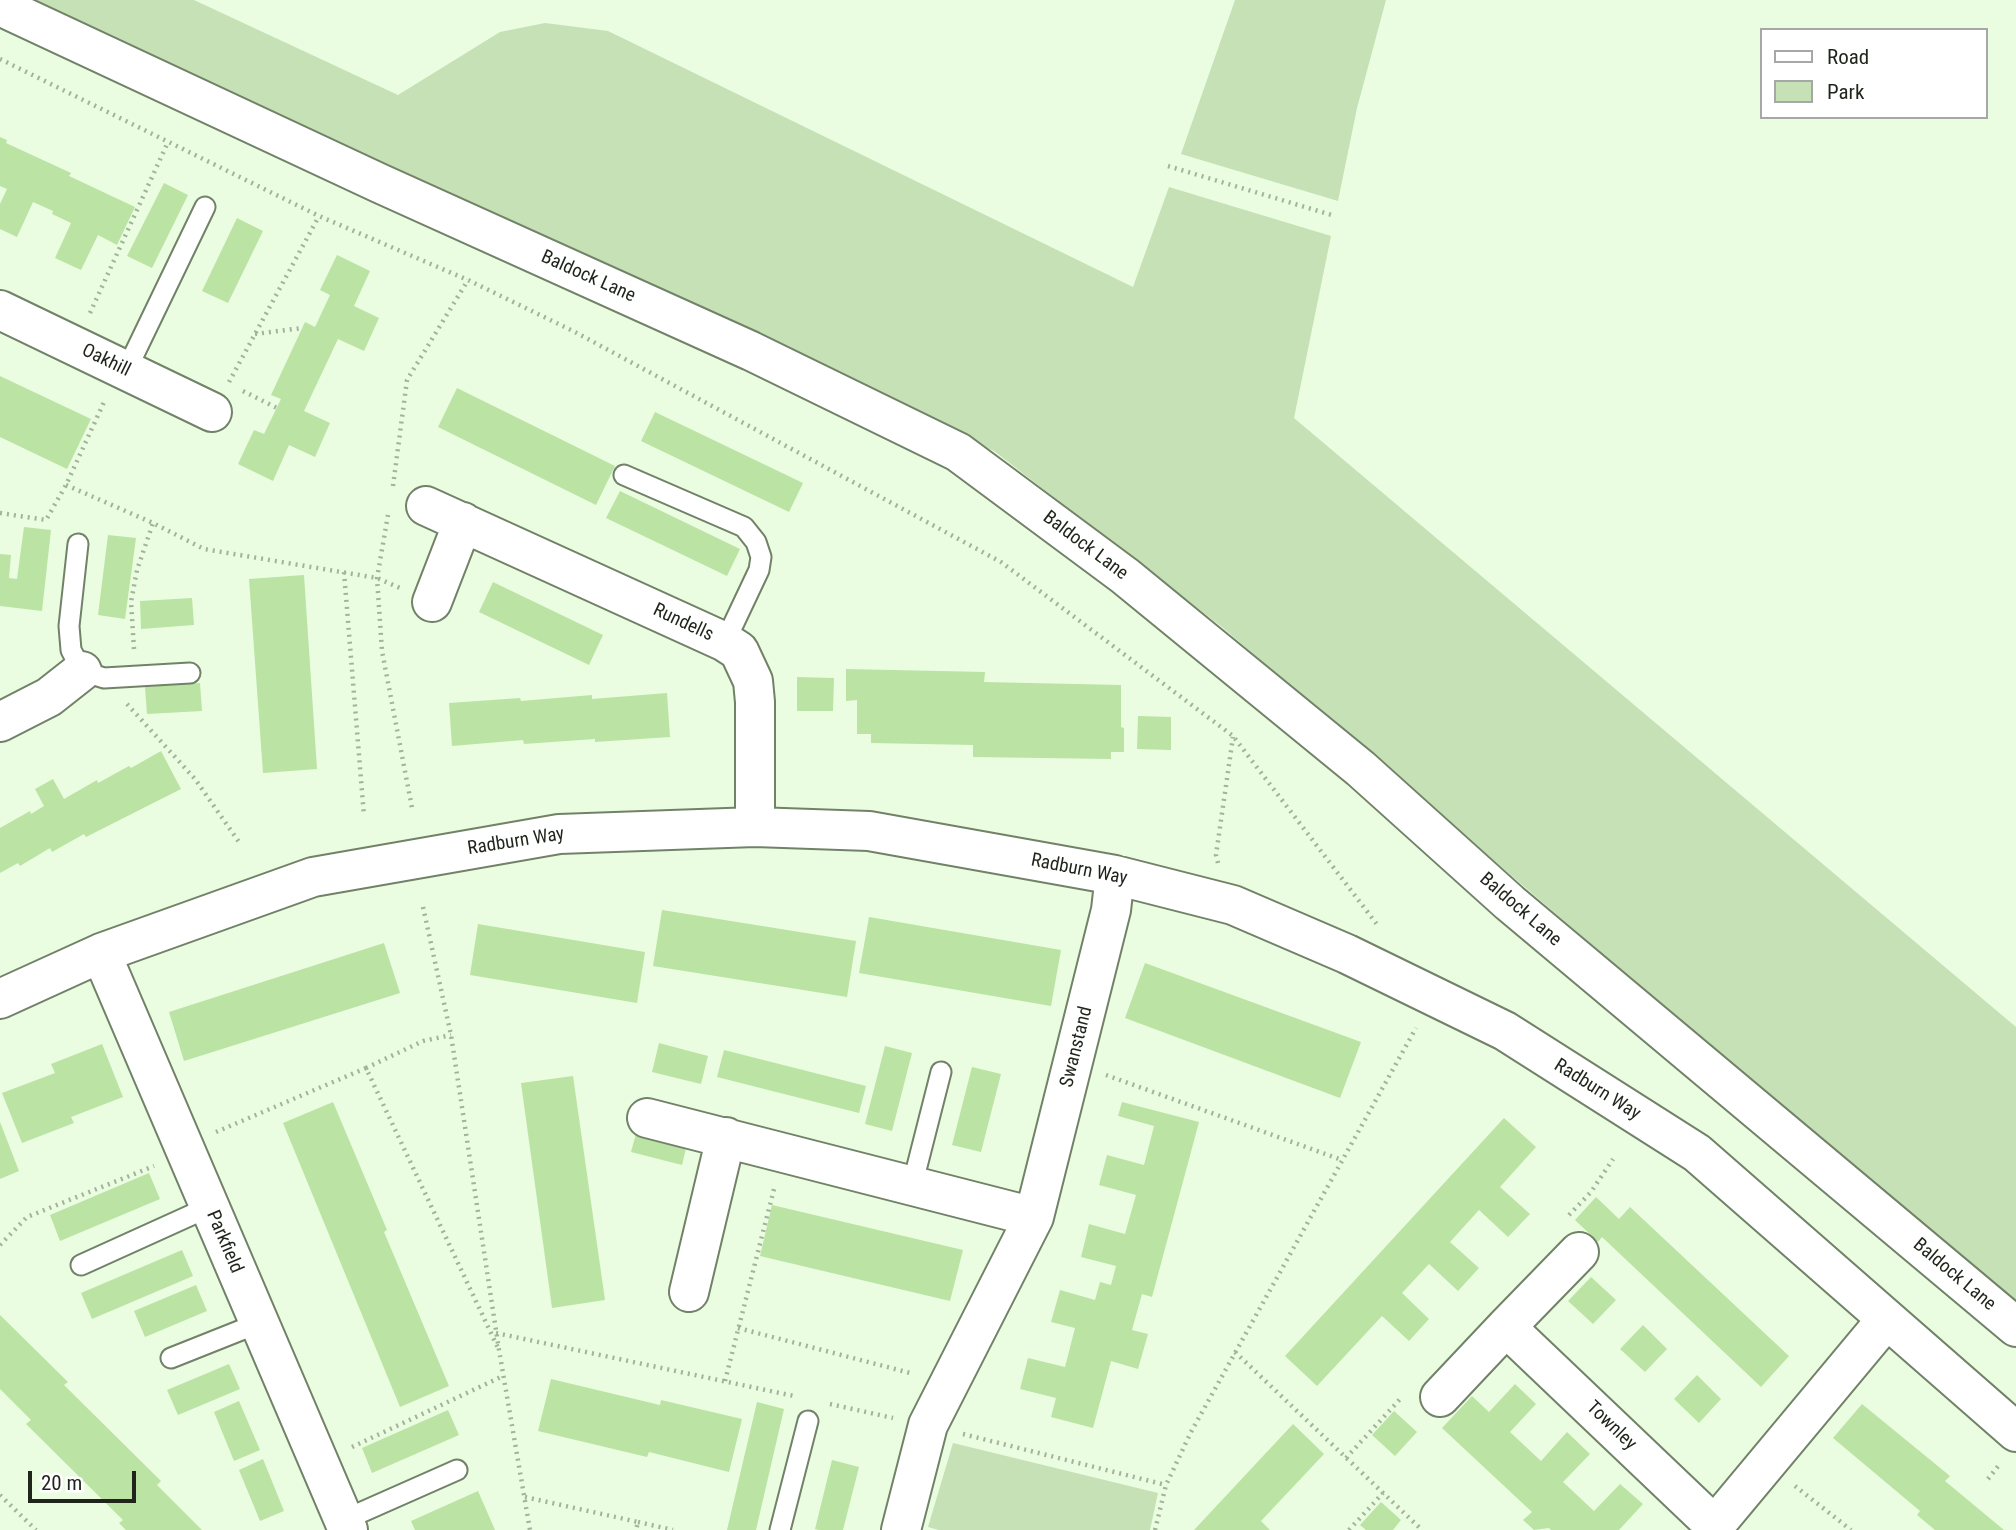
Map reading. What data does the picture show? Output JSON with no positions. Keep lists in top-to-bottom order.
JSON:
{
  "streets": {
    "street": [
      "Baldock Lane",
      "Oakhill",
      "Rundells",
      "Radburn Way",
      "Swanstand",
      "Parkfield",
      "Townley"
    ]
  },
  "crossings": [
    ["Rundells", "Radburn Way"],
    ["Radburn Way", "Swanstand"],
    ["Radburn Way", "Parkfield"],
    ["Radburn Way", "Townley"]
  ],
  "legend": ["Road", "Park"],
  "scale_bar": "20 m"
}
